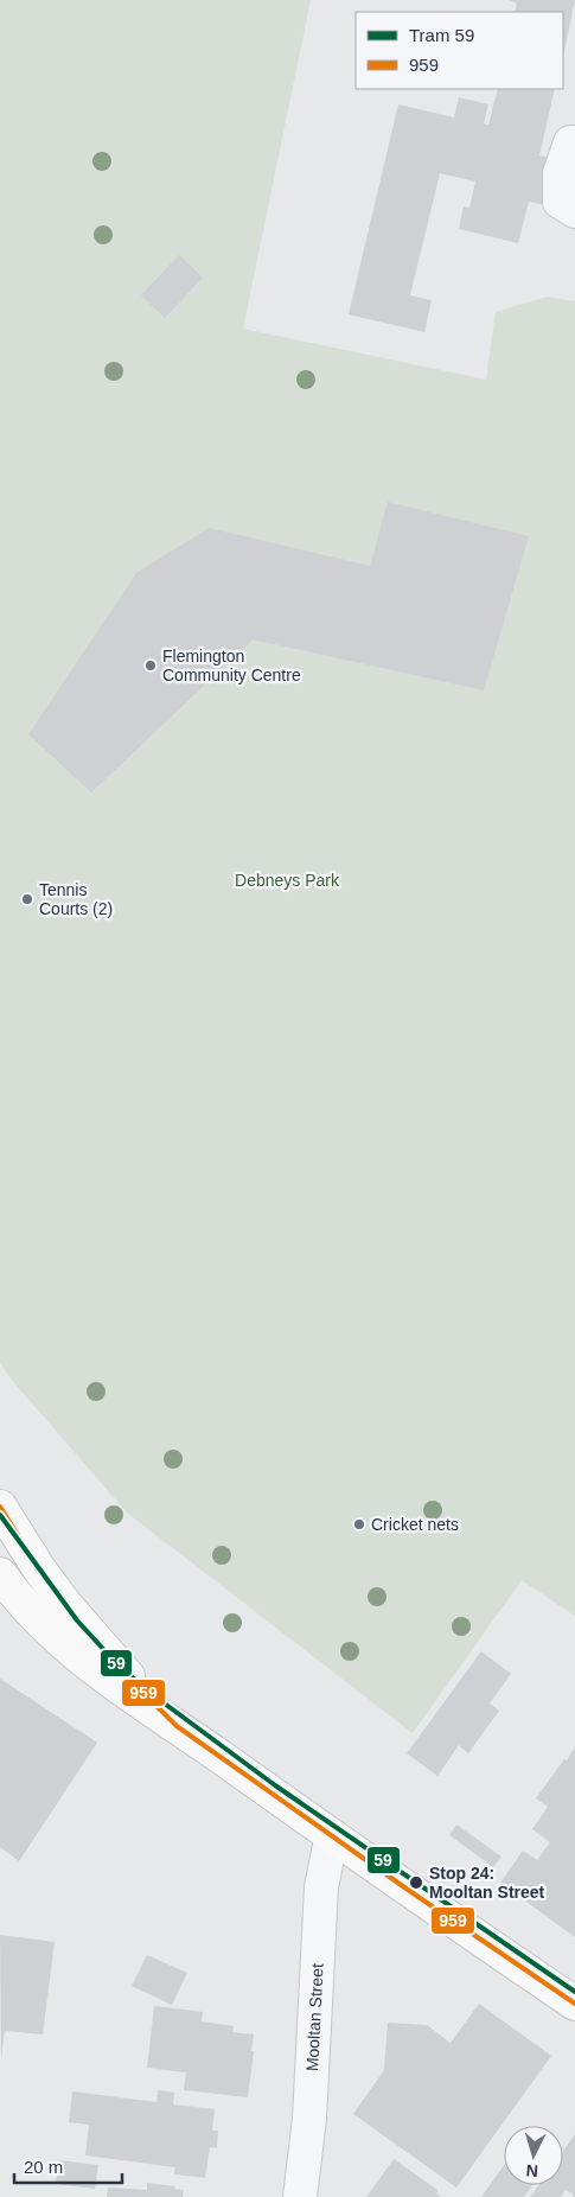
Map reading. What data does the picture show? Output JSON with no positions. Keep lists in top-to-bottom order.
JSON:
{
  "streets": {
    "street": ["Mooltan Street"]
  },
  "parks": ["Debneys Park"],
  "places": [
    "Flemington Community Centre",
    "Tennis Courts (2)",
    "Cricket nets",
    "Stop 24: Mooltan Street"
  ],
  "lines": ["transit line 959", "tram line 59"],
  "legend": ["Tram 59", "959"],
  "scale_bar": "20 m",
  "north": "bottom"
}
